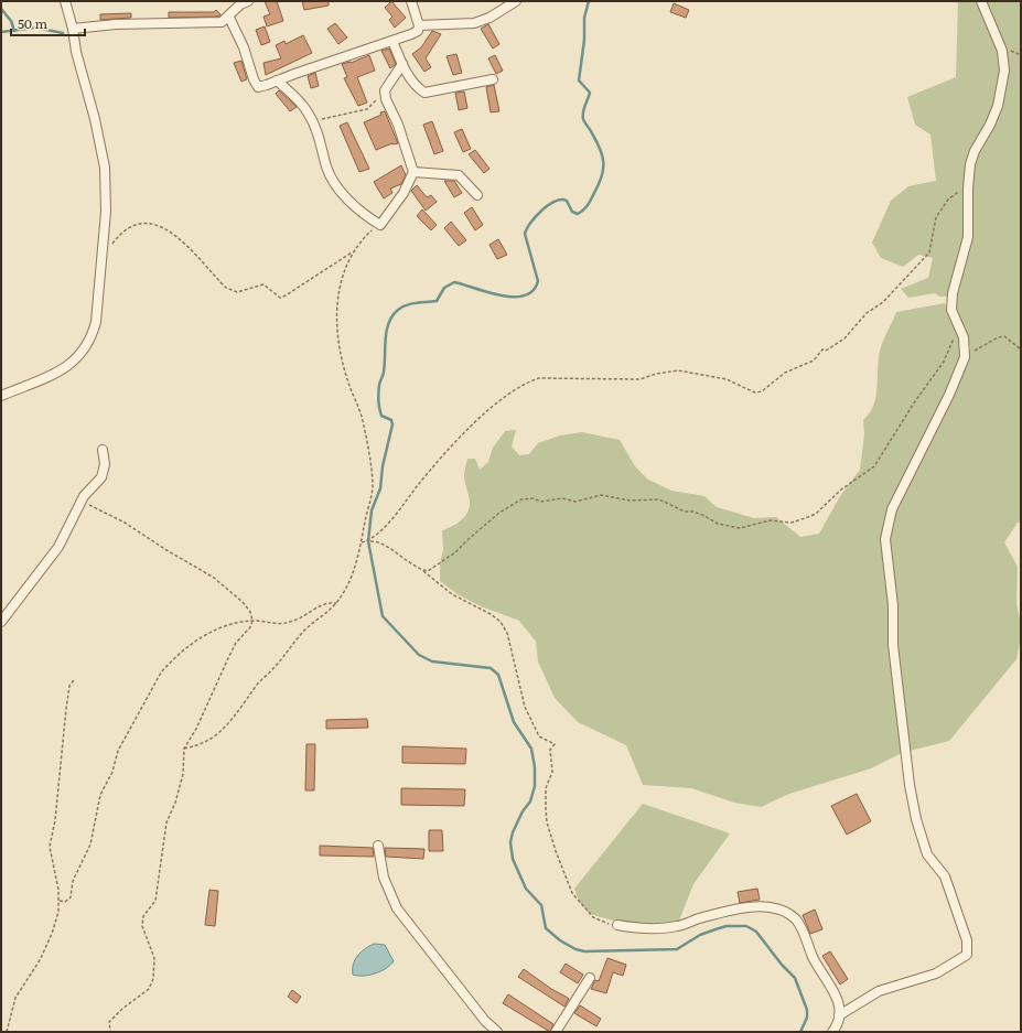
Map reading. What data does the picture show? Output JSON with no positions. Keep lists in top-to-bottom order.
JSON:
{
  "scale_bar": "50 m"
}
